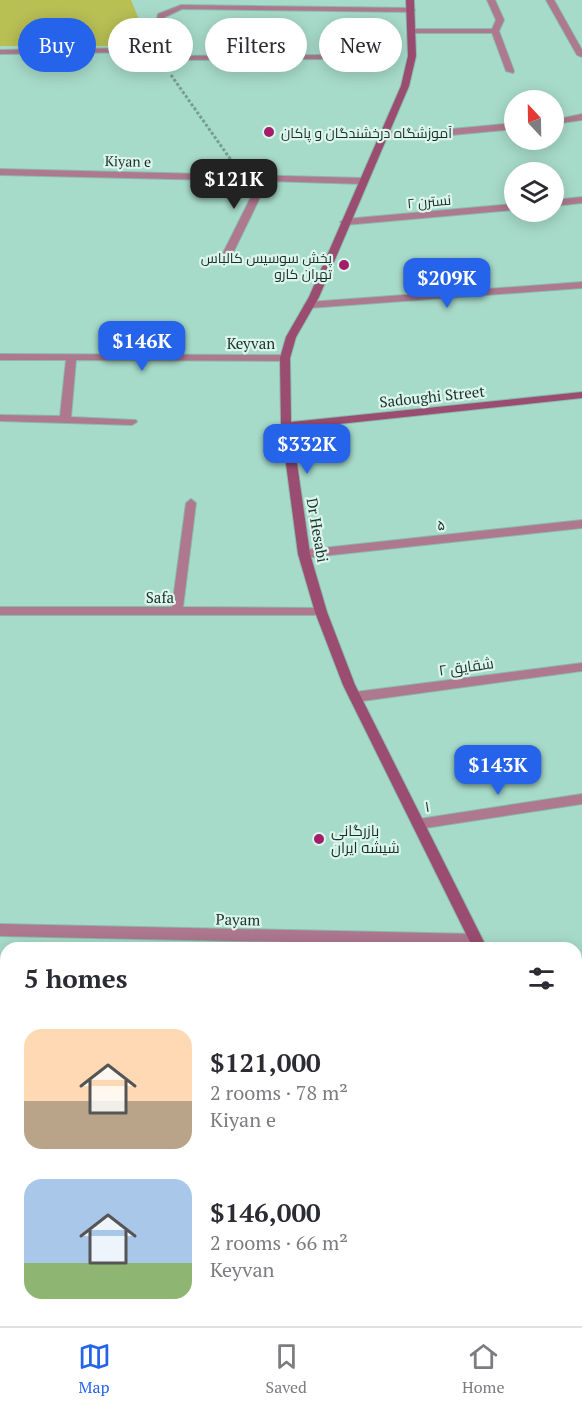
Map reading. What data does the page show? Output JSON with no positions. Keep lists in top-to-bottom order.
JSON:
{
  "streets": {
    "main road": ["Sadoughi Street", "Dr Hesabi"],
    "street": [
      "Kiyan e",
      "نسترن ۲",
      "Keyvan",
      "۵",
      "Safa",
      "شقایق ۲",
      "۱",
      "Payam"
    ]
  },
  "crossings": [
    ["Kiyan e", "Dr Hesabi"],
    ["نسترن ۲", "Dr Hesabi"],
    ["Keyvan", "Dr Hesabi"],
    ["Sadoughi Street", "Dr Hesabi"],
    ["۵", "Dr Hesabi"],
    ["Dr Hesabi", "Safa"],
    ["Dr Hesabi", "شقایق ۲"],
    ["Dr Hesabi", "۱"]
  ],
  "places": ["آموزشگاه درخشندگان و پاکان", "پخش سوسیس کالباس تهران کارو", "بازرگانی شیشه ایران"],
  "north": "top",
  "page": {
    "chip": [
      "Buy",
      "Rent",
      "Filters",
      "New"
    ],
    "price": [
      "$121K",
      "$209K",
      "$146K",
      "$332K",
      "$143K"
    ],
    "heading": "5 homes",
    "list": [
      {
        "name": "$121,000",
        "note": "2 rooms · 78 m² · Kiyan e"
      },
      {
        "name": "$146,000",
        "note": "2 rooms · 66 m² · Keyvan"
      }
    ],
    "tabs": ["Map", "Saved", "Home"]
  }
}
